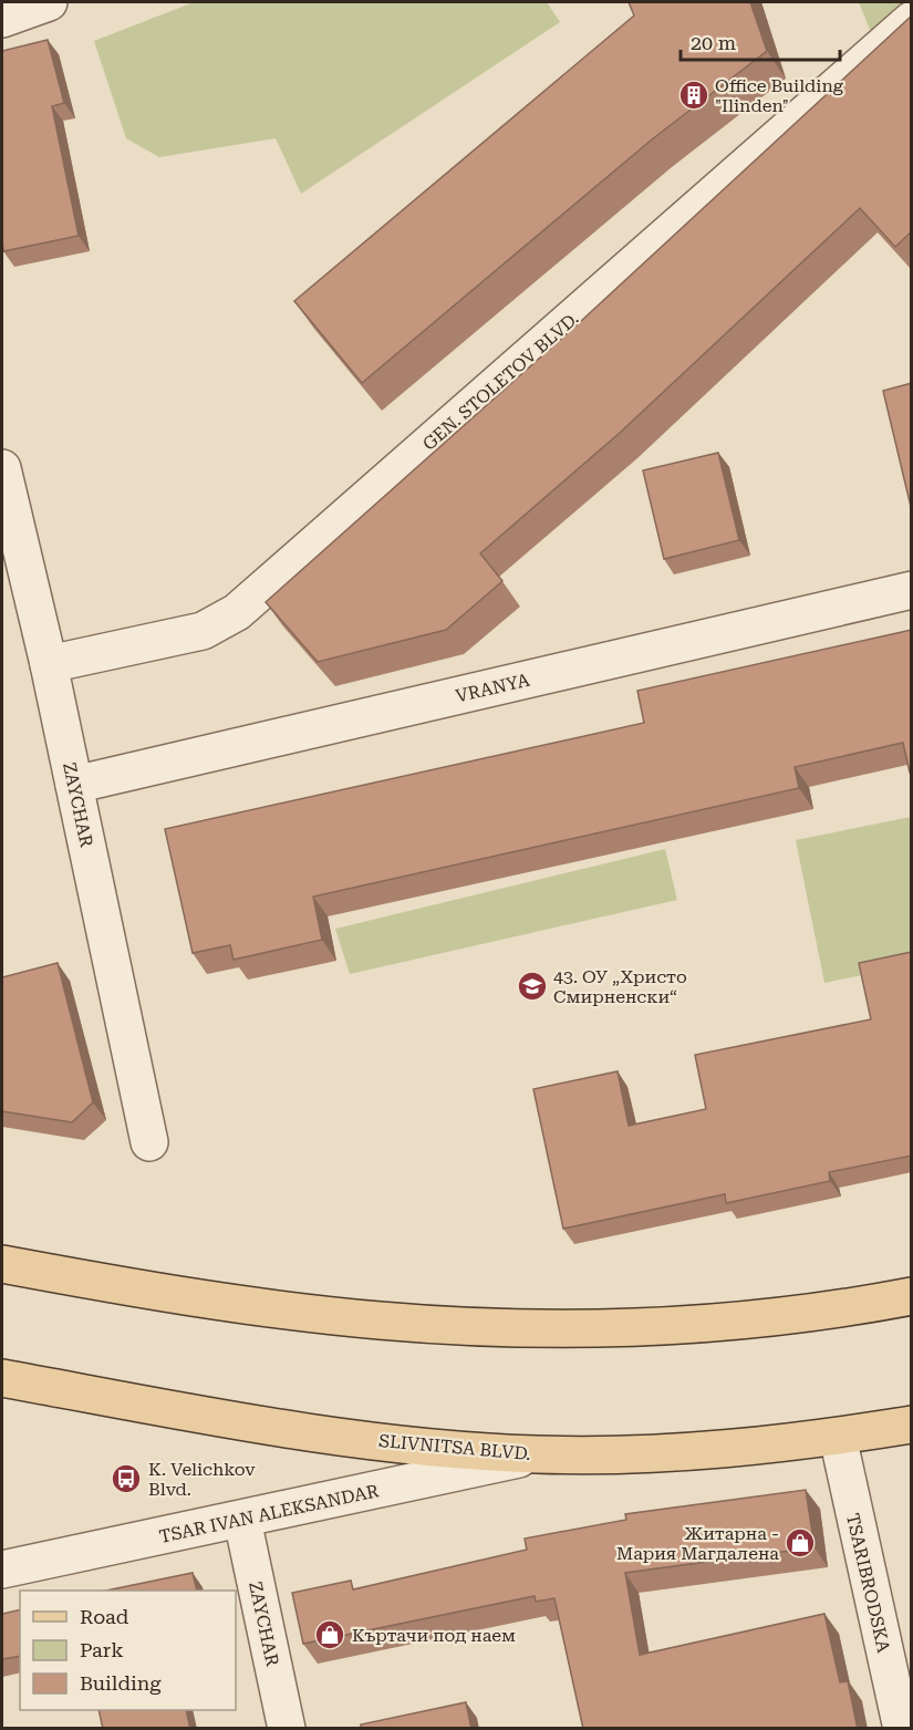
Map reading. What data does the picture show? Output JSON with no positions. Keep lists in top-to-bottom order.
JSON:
{
  "streets": {
    "main road": ["SLIVNITSA BLVD."],
    "street": [
      "GEN. STOLETOV BLVD.",
      "VRANYA",
      "ZAYCHAR",
      "TSAR IVAN ALEKSANDAR",
      "TSARIBRODSKA"
    ]
  },
  "crossings": [
    ["GEN. STOLETOV BLVD.", "ZAYCHAR"],
    ["VRANYA", "ZAYCHAR"],
    ["ZAYCHAR", "TSAR IVAN ALEKSANDAR"],
    ["SLIVNITSA BLVD.", "TSAR IVAN ALEKSANDAR"],
    ["SLIVNITSA BLVD.", "TSARIBRODSKA"]
  ],
  "places": {
    "building": ["Office Building \"Ilinden\""],
    "school or university": ["43. ОУ „Христо Смирненски“"],
    "bus stop": ["K. Velichkov Blvd."],
    "shop": ["Житарна - Мария Магдалена", "Къртачи под наем"]
  },
  "legend": ["Road", "Park", "Building"],
  "scale_bar": "20 m"
}
